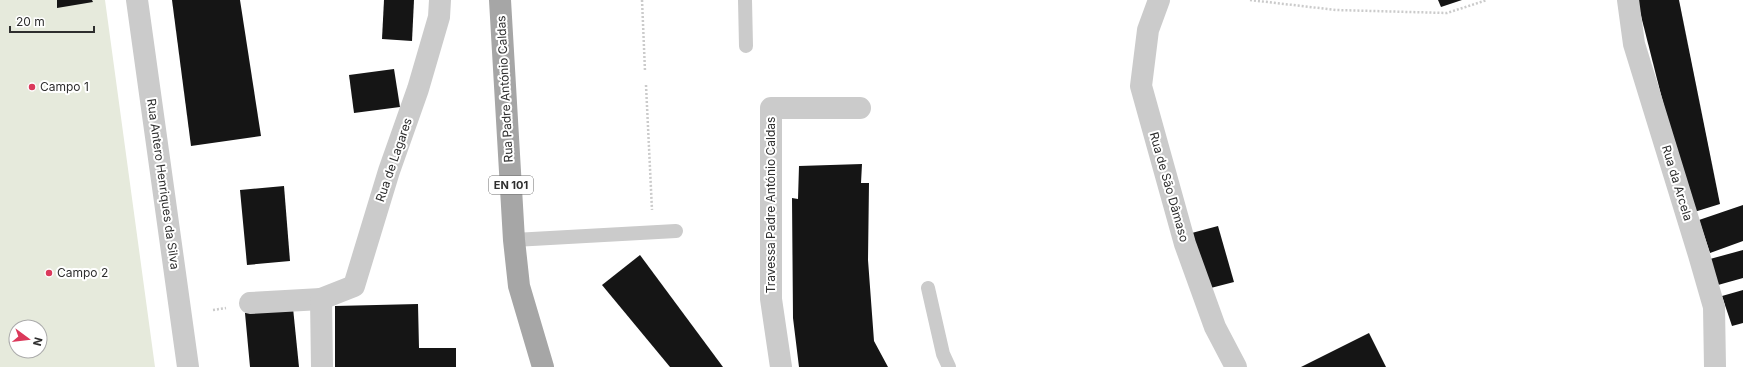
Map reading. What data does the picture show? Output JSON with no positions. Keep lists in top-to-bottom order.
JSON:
{
  "streets": {
    "main road": ["Rua Padre António Caldas", "EN 101"],
    "street": [
      "Rua de Lagares",
      "Rua da Arcela",
      "Rua Antero Henriques da Silva",
      "Rua de São Dâmaso",
      "Travessa Padre António Caldas"
    ]
  },
  "places": ["Campo 1", "Campo 2"],
  "scale_bar": "20 m",
  "north": "right"
}
